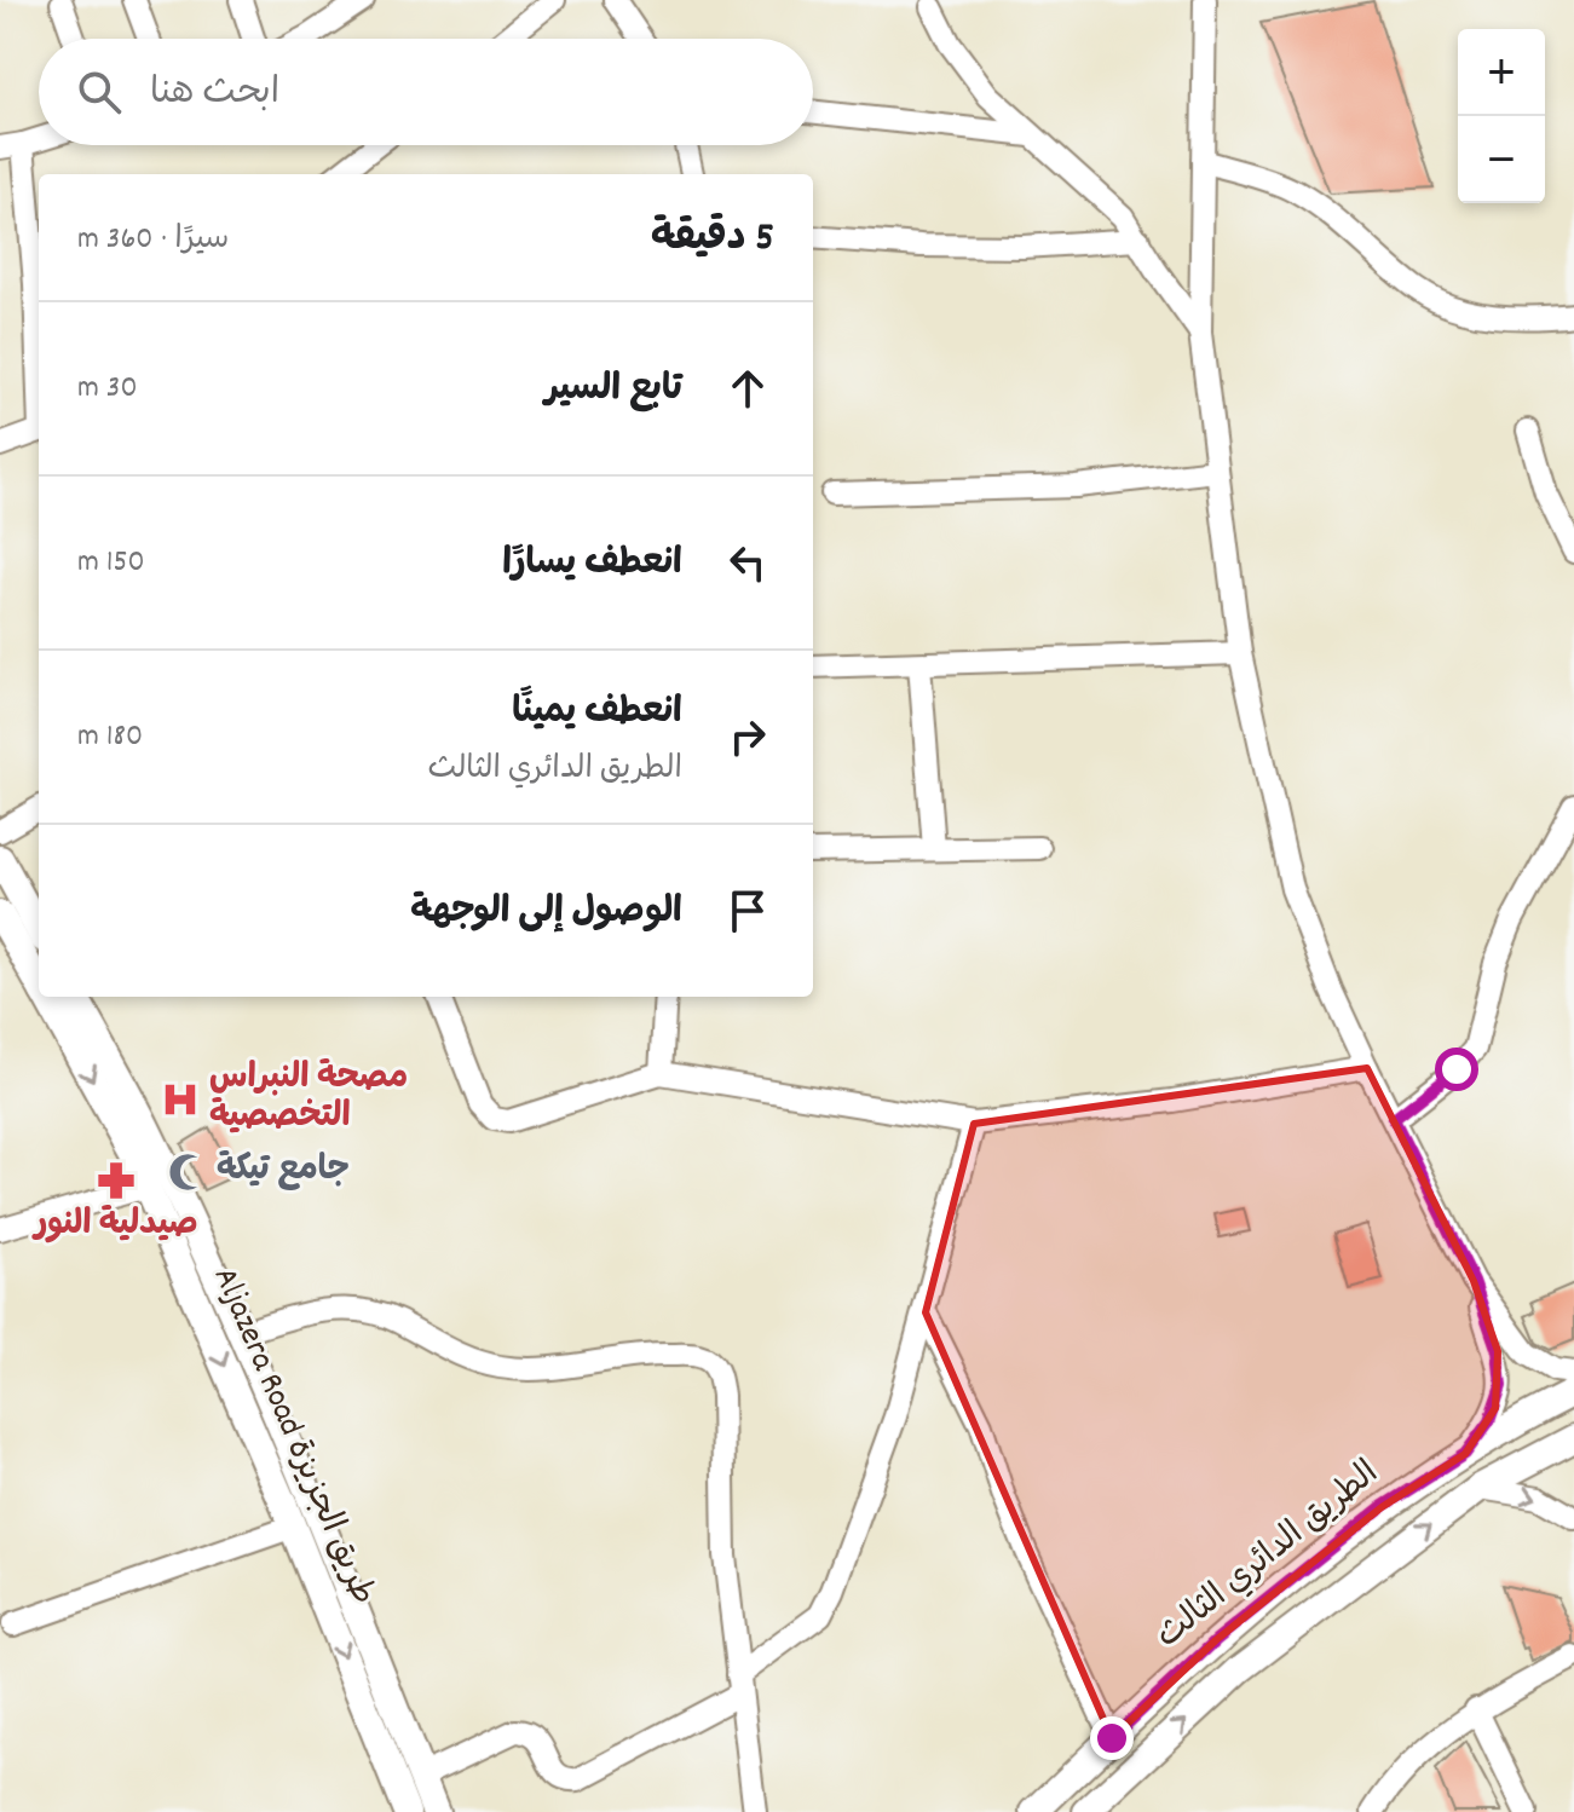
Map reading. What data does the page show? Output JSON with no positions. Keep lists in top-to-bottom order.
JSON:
{
  "streets": {
    "main road": ["Aljazera Road طريق الجزيزة", "الطريق الدائري الثالث"]
  },
  "places": {
    "hospital": ["مصحة النبراس التخصصية"],
    "mosque": ["جامع تيكة"],
    "pharmacy": ["صيدلية النور"]
  },
  "page": {
    "map_buttons": ["+", "−"],
    "search": "ابحث هنا",
    "heading": ["5 دقيقة", "سيرًا · 360 m"],
    "list": [
      ["تابع السير", "30 m"],
      ["انعطف يسارًا", "150 m"],
      ["انعطف يمينًا", "الطريق الدائري الثالث", "180 m"],
      "الوصول إلى الوجهة"
    ]
  }
}
